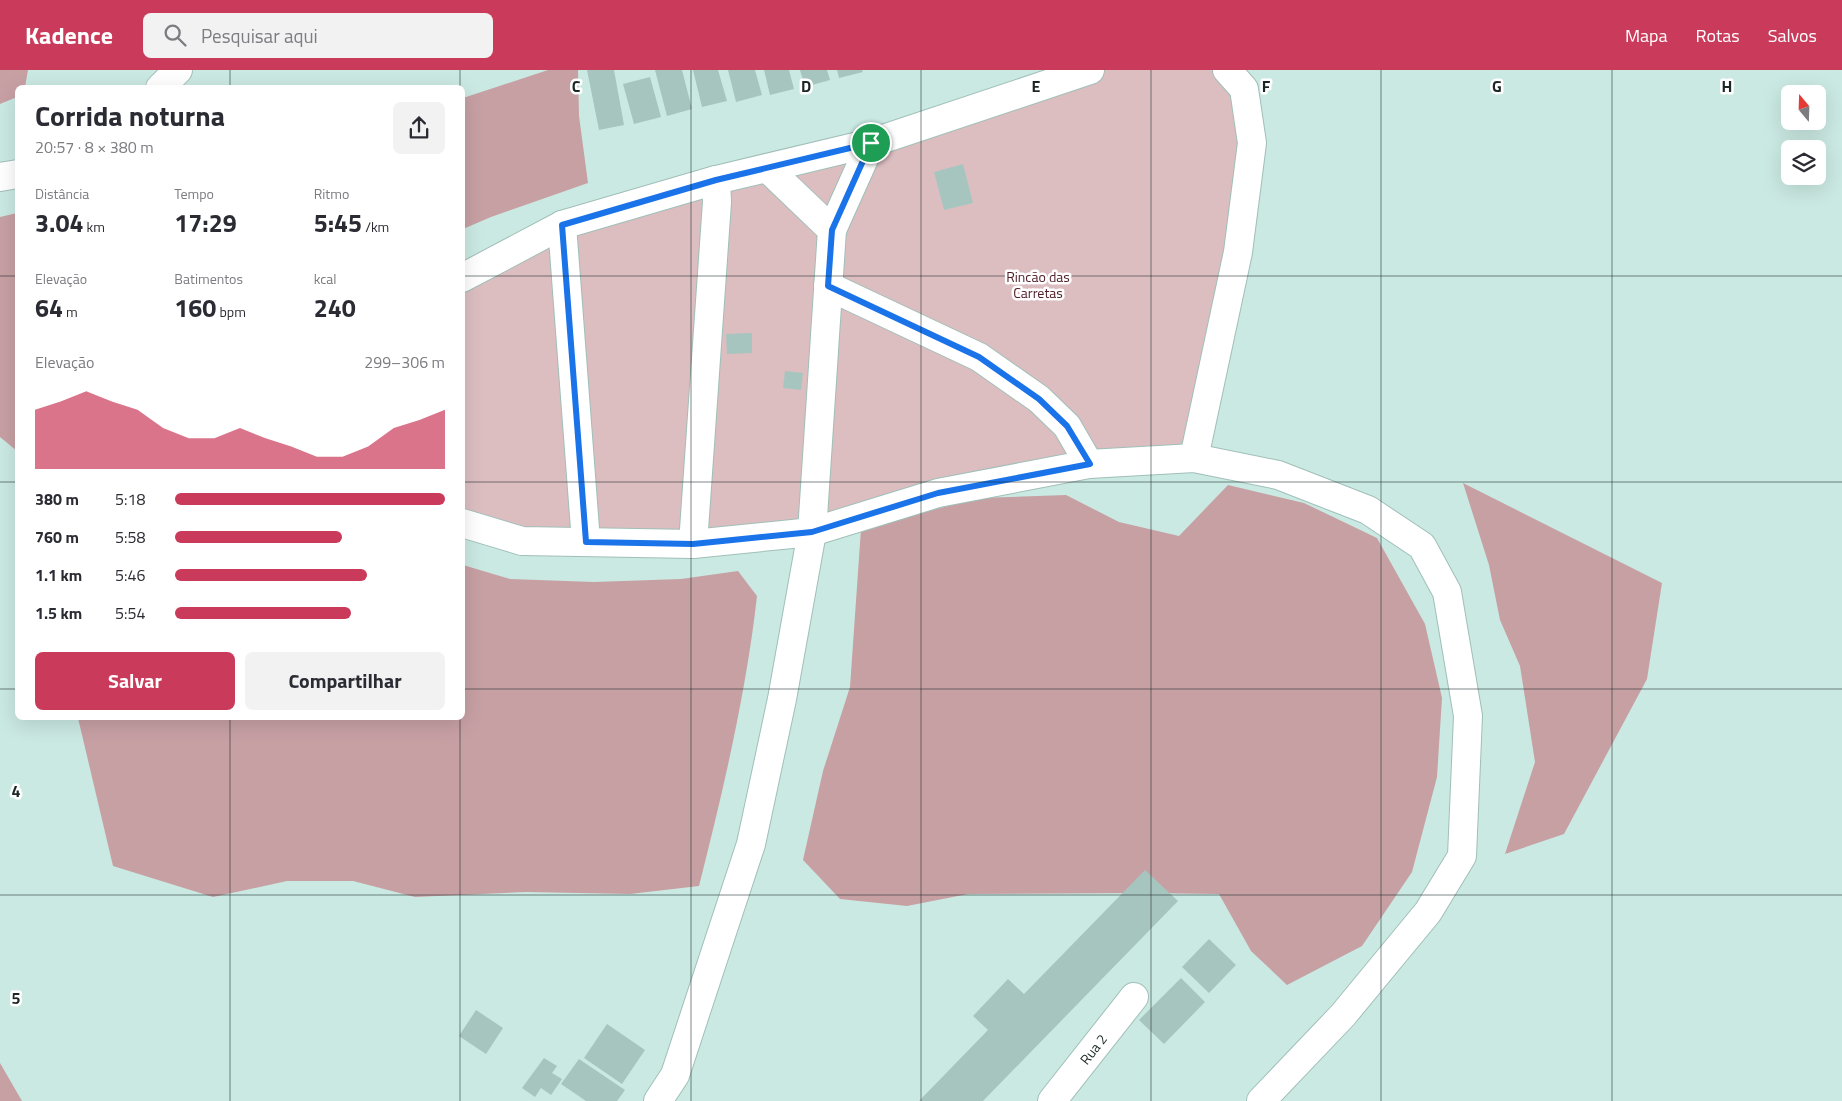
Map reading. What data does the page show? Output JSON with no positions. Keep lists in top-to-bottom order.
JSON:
{
  "streets": {
    "street": ["Rua 2"]
  },
  "parks": ["Rincão das Carretas"],
  "north": "top",
  "page": {
    "header": "Kadence",
    "search": "Pesquisar aqui",
    "nav": ["Mapa", "Rotas", "Salvos"],
    "heading": ["Corrida noturna", "20:57 · 8 × 380 m"],
    "stats": [
      ["Distância", "3.04 km"],
      ["Tempo", "17:29"],
      ["Ritmo", "5:45 /km"],
      ["Elevação", "64 m"],
      ["Batimentos", "160 bpm"],
      ["kcal", "240"]
    ],
    "chart": ["Elevação", "299–306 m"],
    "list": [
      {
        "name": "380 m",
        "note": "5:18"
      },
      {
        "name": "760 m",
        "note": "5:58"
      },
      {
        "name": "1.1 km",
        "note": "5:46"
      },
      {
        "name": "1.5 km",
        "note": "5:54"
      }
    ],
    "buttons": ["Salvar", "Compartilhar"]
  },
  "grid": {
    "columns": [
      "C",
      "D",
      "E",
      "F",
      "G",
      "H"
    ],
    "rows": ["4", "5"]
  }
}
